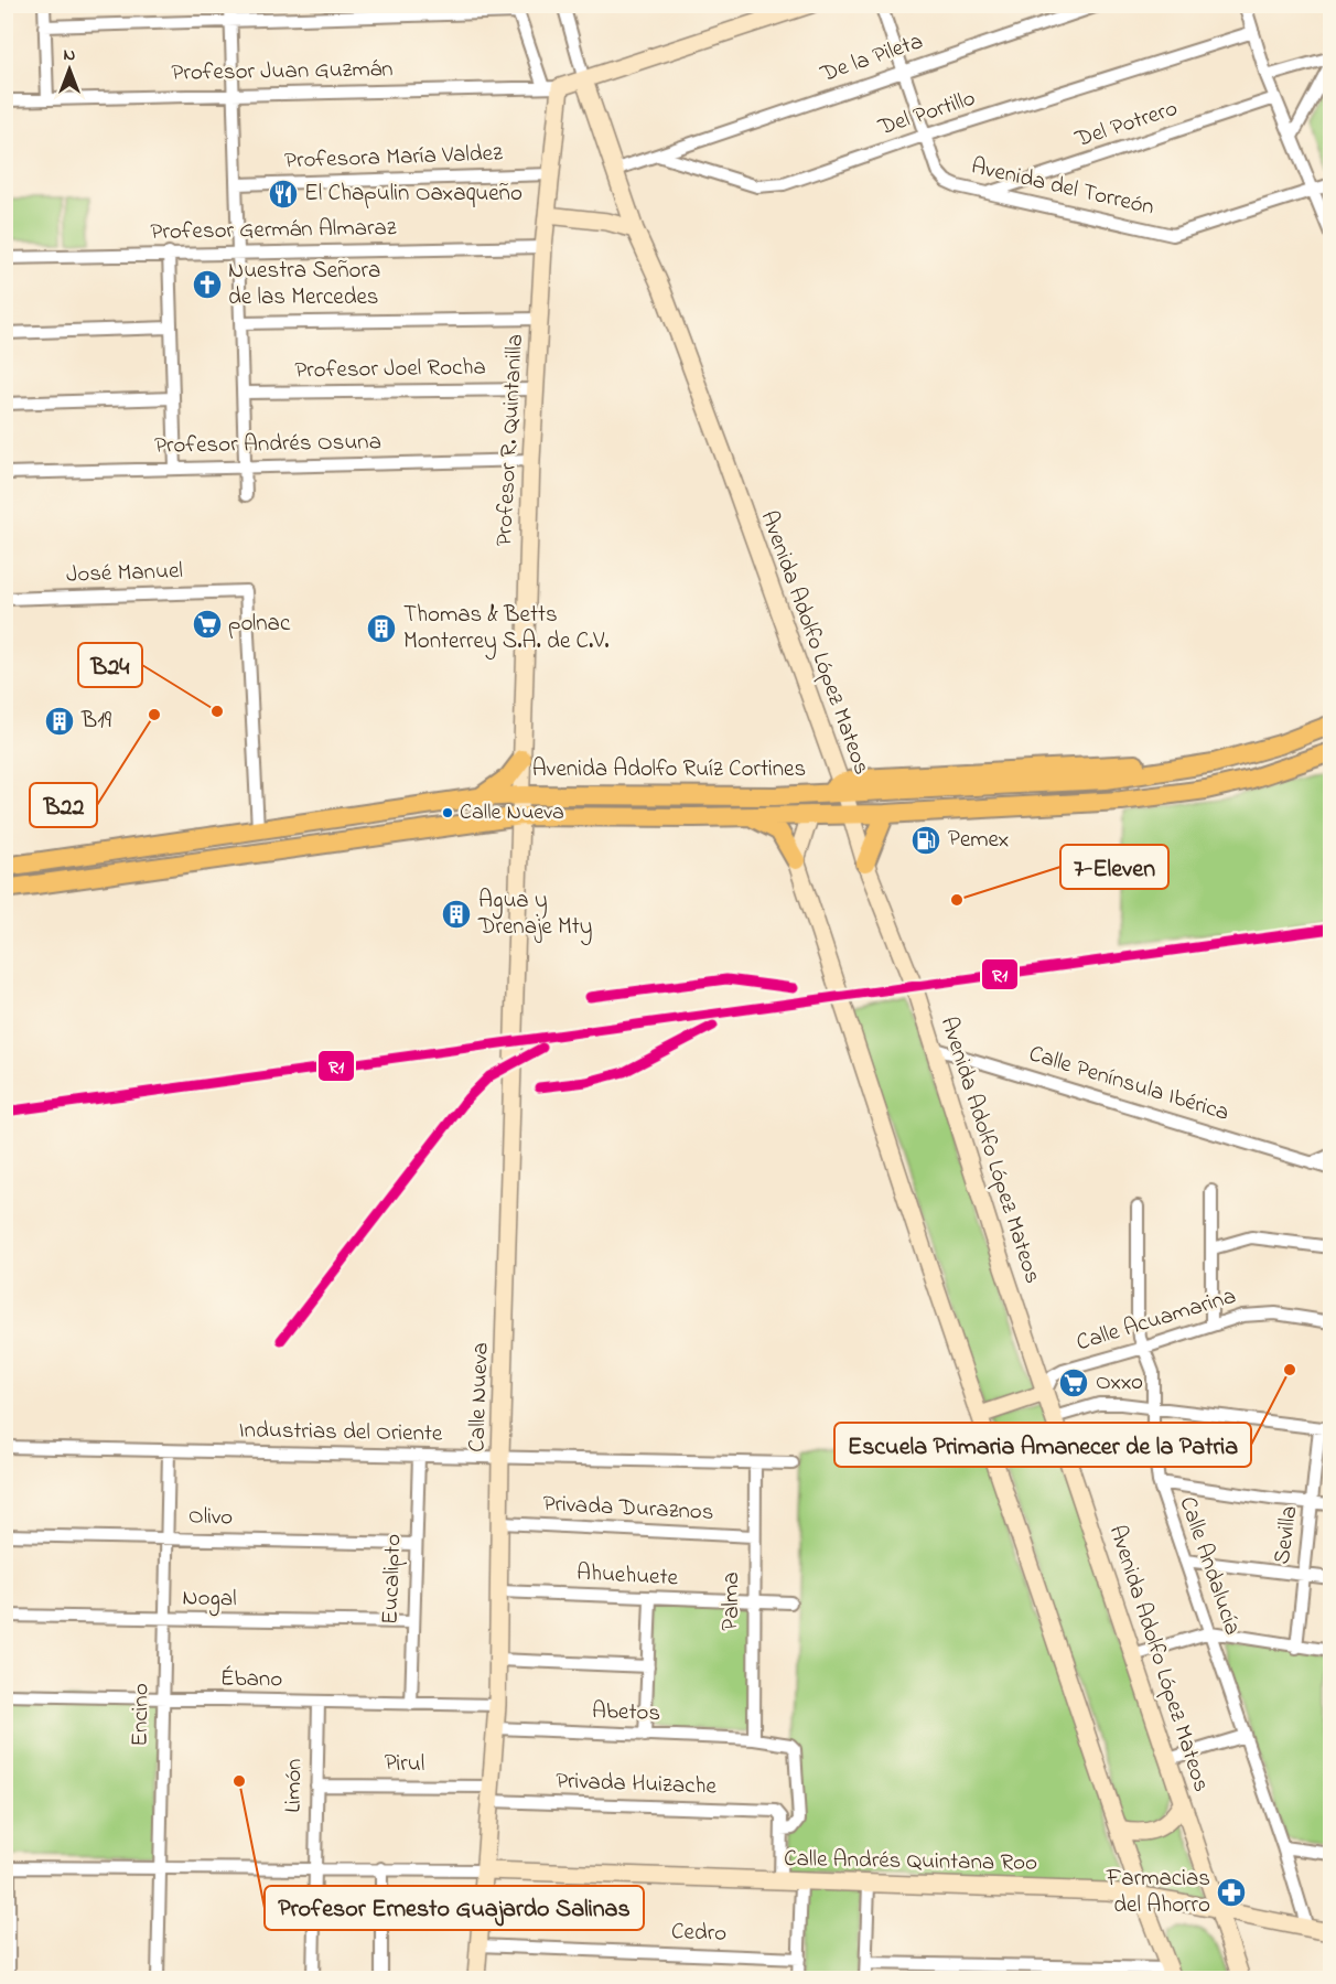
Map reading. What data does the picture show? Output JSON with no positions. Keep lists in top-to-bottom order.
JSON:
{
  "streets": {
    "main road": ["Avenida Adolfo Ruíz Cortines"],
    "street": [
      "De la Pileta",
      "Profesor Juan Guzmán",
      "Del Portillo",
      "Del Potrero",
      "Profesora María Valdez",
      "Avenida del Torreón",
      "Profesor Germán Almaraz",
      "Profesor Joel Rocha",
      "Profesor R. Quintanilla",
      "Profesor Andrés Osuna",
      "José Manuel",
      "Avenida Adolfo López Mateos",
      "Calle Península Ibérica",
      "Calle Acuamarina",
      "Calle Nueva",
      "Industrias del Oriente",
      "Privada Duraznos",
      "Olivo",
      "Sevilla",
      "Calle Andalucía",
      "Ahuehuete",
      "Eucalipto",
      "Nogal",
      "Palma",
      "Ébano",
      "Abetos",
      "Encino",
      "Pirul",
      "Privada Huizache",
      "Limón",
      "Calle Andrés Quintana Roo",
      "Cedro"
    ]
  },
  "crossings": [
    ["De la Pileta", "Del Portillo"],
    ["De la Pileta", "Avenida del Torreón"],
    ["Profesor Juan Guzmán", "Profesor R. Quintanilla"],
    ["Del Portillo", "Avenida del Torreón"],
    ["Del Potrero", "Avenida del Torreón"],
    ["Profesora María Valdez", "Profesor R. Quintanilla"],
    ["Profesor Germán Almaraz", "Profesor R. Quintanilla"],
    ["Profesor Joel Rocha", "Profesor R. Quintanilla"],
    ["Profesor R. Quintanilla", "Profesor Andrés Osuna"],
    ["Profesor R. Quintanilla", "Avenida Adolfo Ruíz Cortines"],
    ["Profesor R. Quintanilla", "Calle Nueva"],
    ["José Manuel", "Avenida Adolfo Ruíz Cortines"],
    ["Avenida Adolfo López Mateos", "Avenida Adolfo Ruíz Cortines"],
    ["Avenida Adolfo López Mateos", "Calle Península Ibérica"],
    ["Avenida Adolfo López Mateos", "Calle Acuamarina"],
    ["Avenida Adolfo López Mateos", "Calle Andrés Quintana Roo"],
    ["Avenida Adolfo Ruíz Cortines", "Calle Nueva"],
    ["Calle Acuamarina", "Calle Andalucía"],
    ["Calle Nueva", "Industrias del Oriente"],
    ["Calle Nueva", "Privada Duraznos"],
    ["Calle Nueva", "Ahuehuete"],
    ["Calle Nueva", "Ébano"],
    ["Calle Nueva", "Abetos"],
    ["Calle Nueva", "Pirul"],
    ["Calle Nueva", "Privada Huizache"],
    ["Calle Nueva", "Calle Andrés Quintana Roo"],
    ["Calle Nueva", "Cedro"],
    ["Industrias del Oriente", "Eucalipto"],
    ["Industrias del Oriente", "Palma"],
    ["Industrias del Oriente", "Encino"],
    ["Privada Duraznos", "Palma"],
    ["Olivo", "Eucalipto"],
    ["Olivo", "Encino"],
    ["Calle Andalucía", "Calle Andrés Quintana Roo"],
    ["Ahuehuete", "Palma"],
    ["Eucalipto", "Nogal"],
    ["Eucalipto", "Ébano"],
    ["Nogal", "Encino"],
    ["Palma", "Abetos"],
    ["Ébano", "Encino"],
    ["Ébano", "Limón"],
    ["Abetos", "Privada Huizache"],
    ["Pirul", "Privada Huizache"],
    ["Pirul", "Limón"]
  ],
  "places": {
    "restaurant": ["El Chapulin Oaxaqueño"],
    "church": ["Nuestra Señora de las Mercedes"],
    "supermarket": ["polnac", "Oxxo"],
    "building": ["Thomas & Betts Monterrey S.A. de C.V.", "B19", "Agua y Drenaje Mty"],
    "other": [
      "B24",
      "B22",
      "Calle Nueva",
      "7-Eleven",
      "Escuela Primaria Amanecer de la Patria",
      "Profesor Ernesto Guajardo Salinas"
    ],
    "fuel station": ["Pemex"],
    "pharmacy": ["Farmacias del Ahorro"]
  },
  "lines": ["transit line R1"],
  "north": "top"
}
